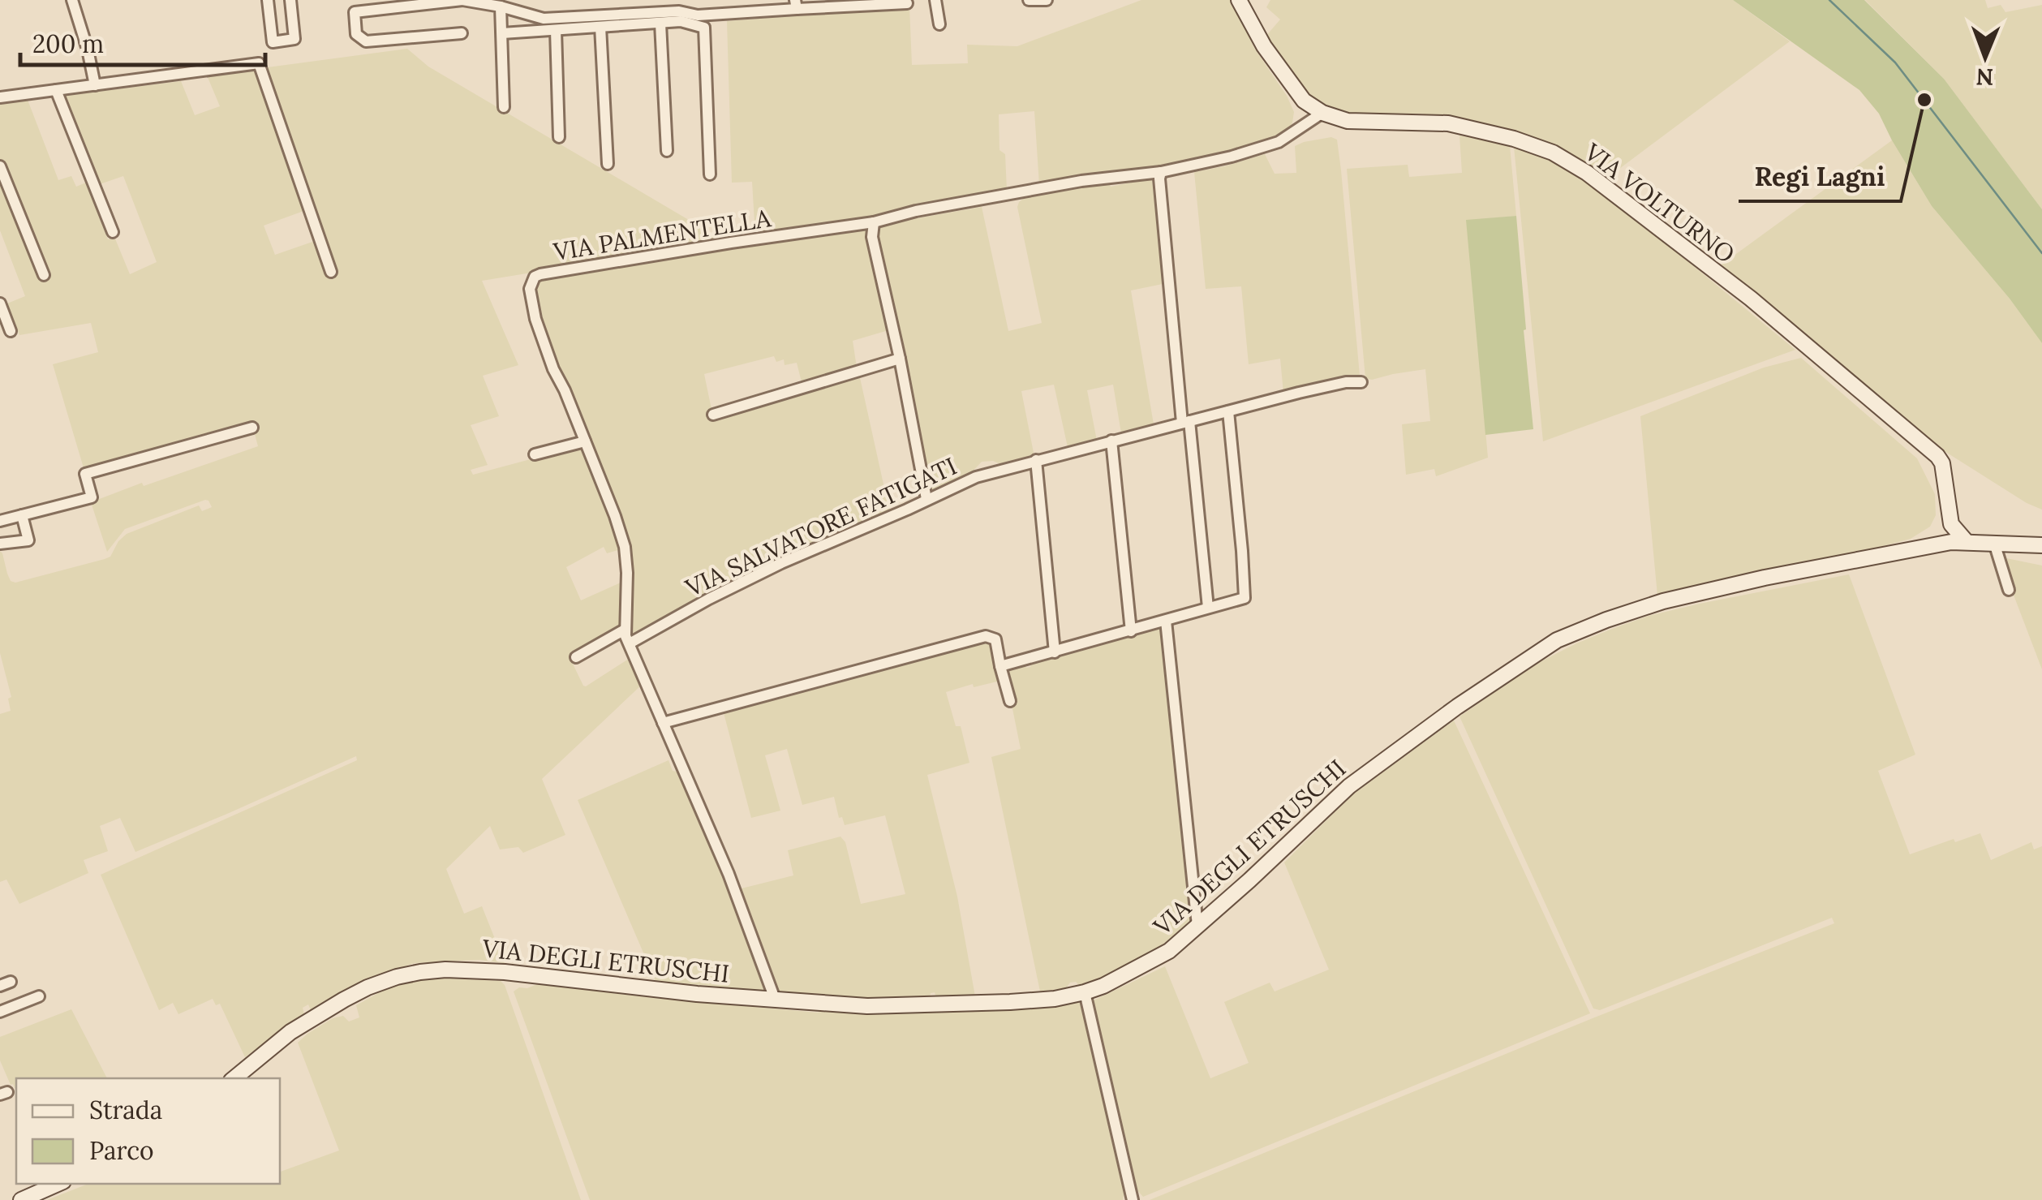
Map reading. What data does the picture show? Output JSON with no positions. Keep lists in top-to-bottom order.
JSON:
{
  "streets": {
    "main road": ["VIA VOLTURNO", "VIA DEGLI ETRUSCHI"],
    "street": ["VIA PALMENTELLA", "VIA SALVATORE FATIGATI"]
  },
  "crossings": [
    ["VIA VOLTURNO", "VIA PALMENTELLA"],
    ["VIA VOLTURNO", "VIA DEGLI ETRUSCHI"],
    ["VIA PALMENTELLA", "VIA SALVATORE FATIGATI"],
    ["VIA PALMENTELLA", "VIA DEGLI ETRUSCHI"]
  ],
  "places": ["Regi Lagni"],
  "legend": ["Strada", "Parco"],
  "scale_bar": "200 m",
  "north": "bottom"
}
